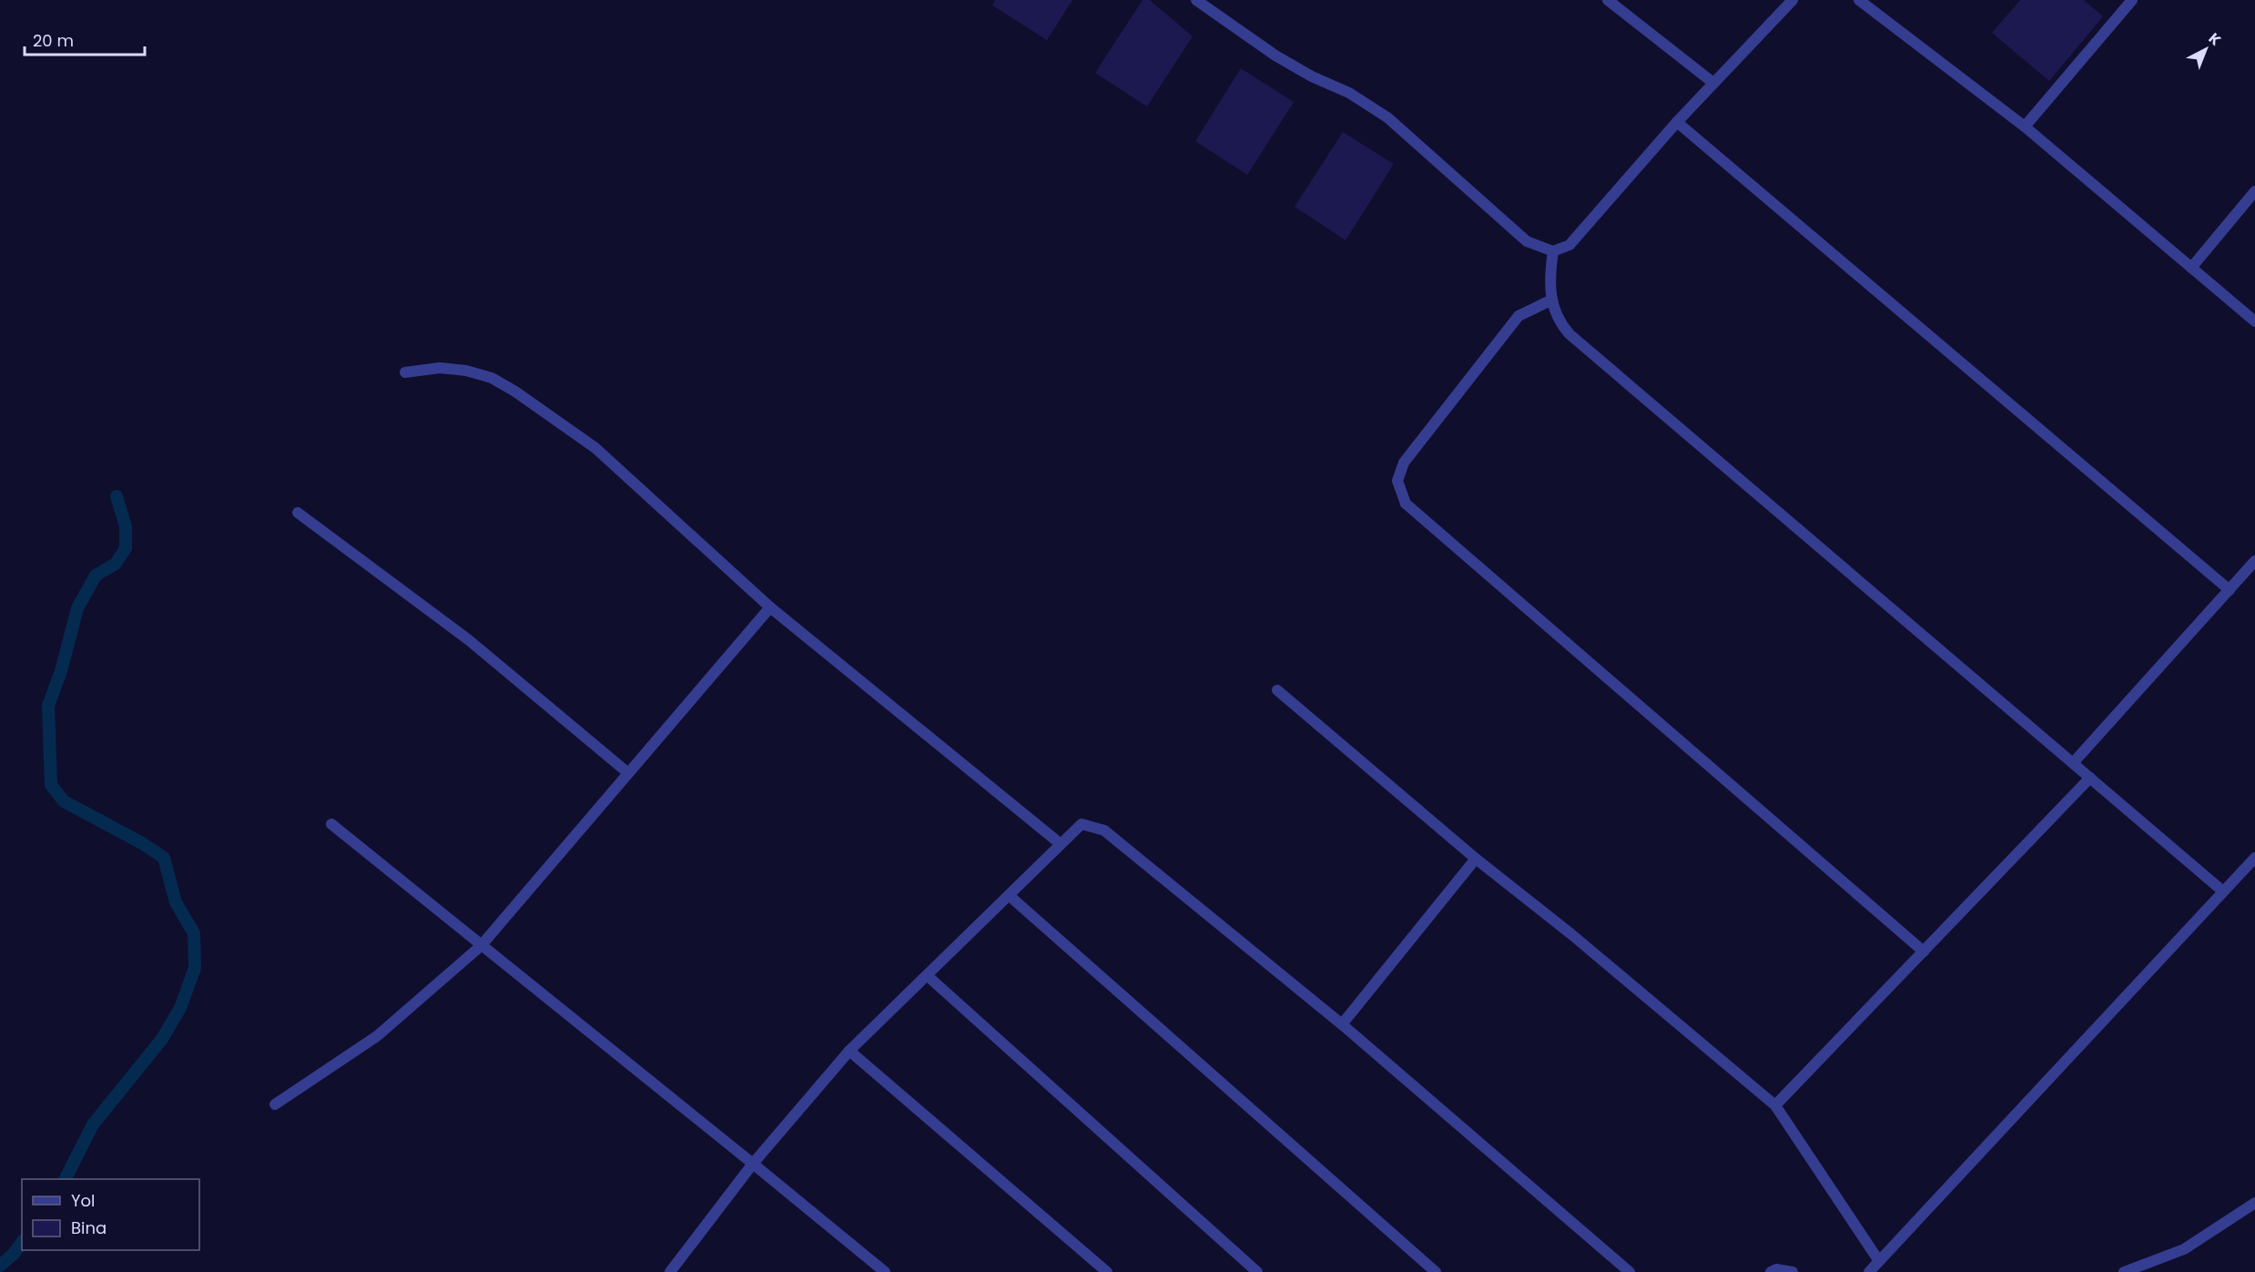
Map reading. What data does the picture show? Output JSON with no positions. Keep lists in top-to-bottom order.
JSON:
{
  "legend": ["Yol", "Bina"],
  "scale_bar": "20 m",
  "north": "top right"
}
